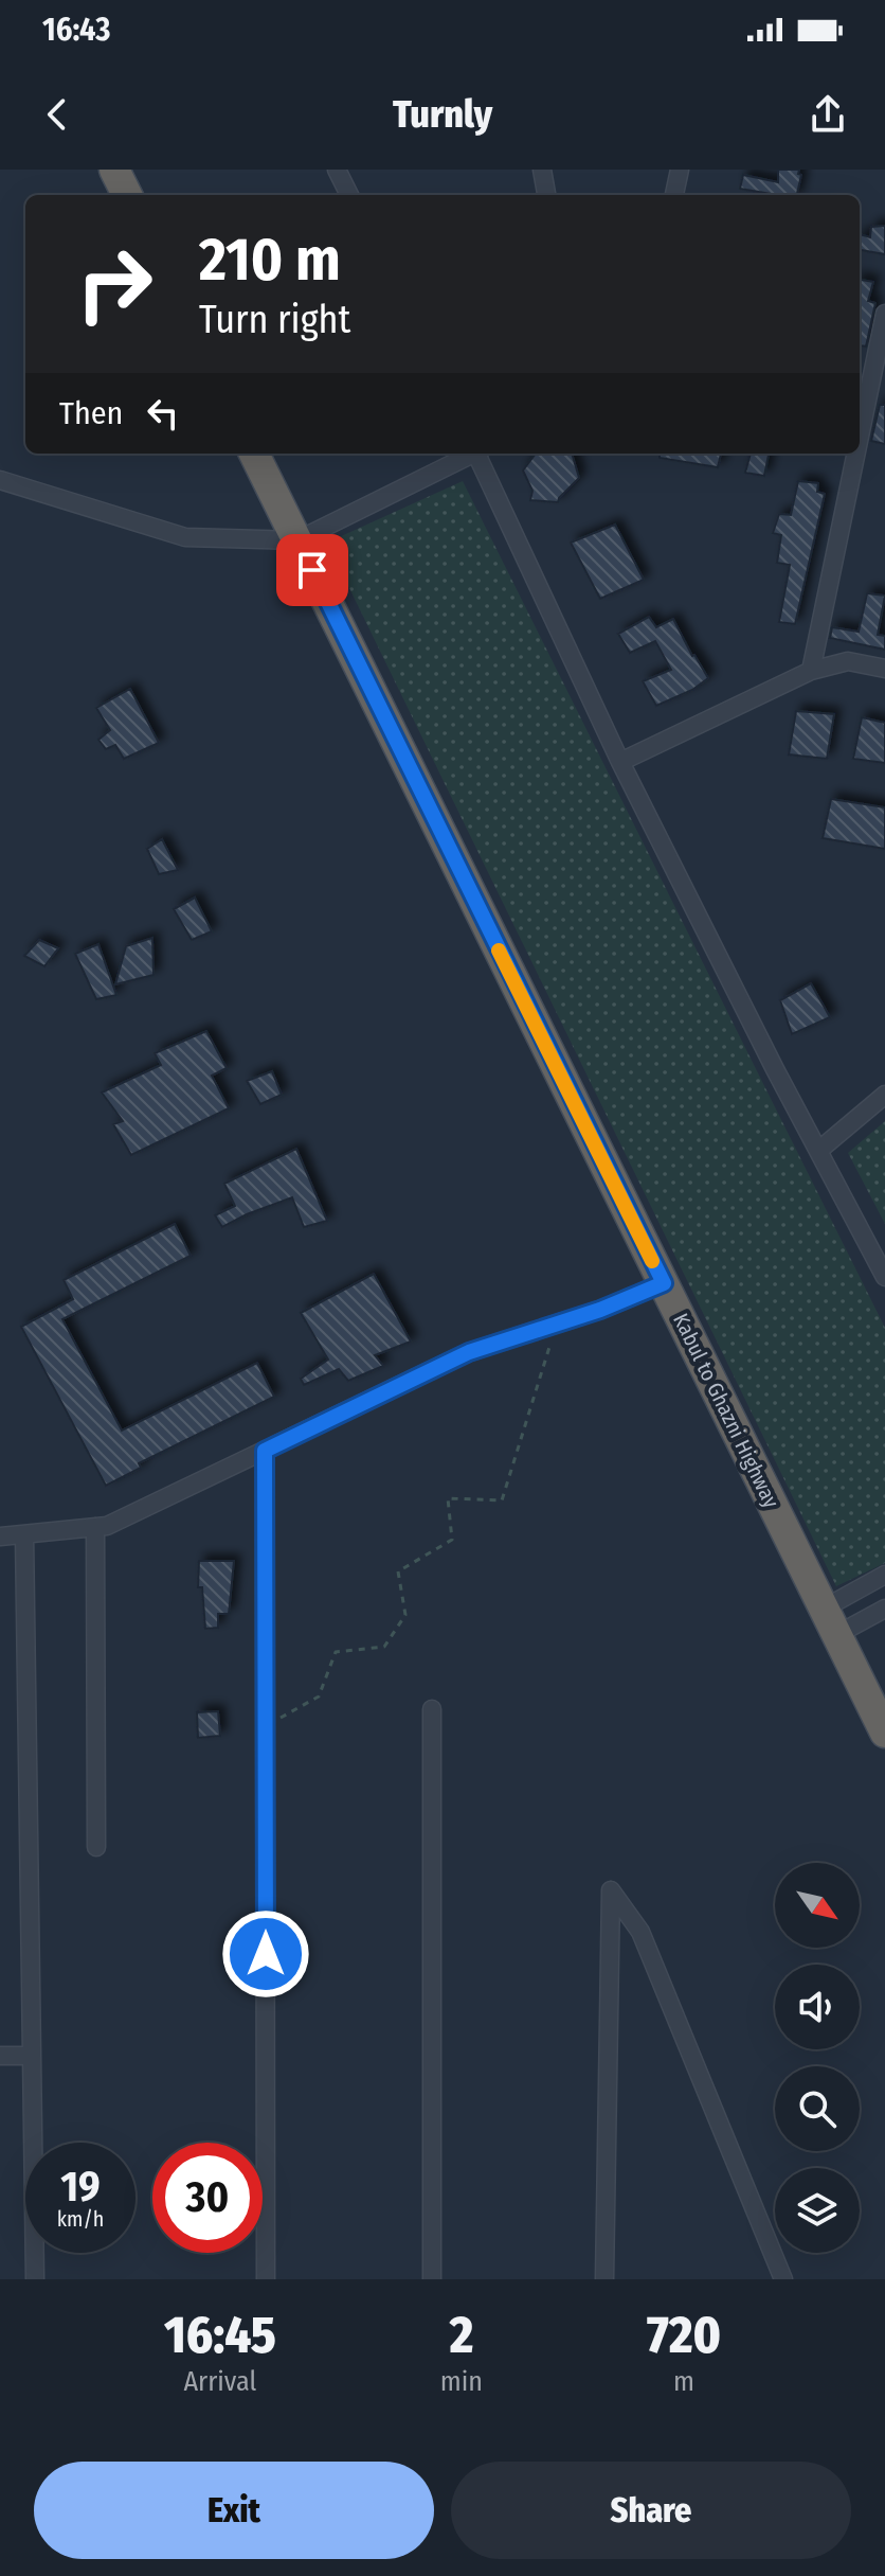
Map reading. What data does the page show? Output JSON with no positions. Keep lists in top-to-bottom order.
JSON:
{
  "streets": {
    "highway": ["Kabul to Ghazni Highway"]
  },
  "north": "bottom right",
  "page": {
    "status": "16:43",
    "header": "Turnly",
    "turn": ["210 m", "Turn right"],
    "then": "Then",
    "speed": "19 km/h",
    "limit": "30",
    "eta": [
      "16:45",
      "Arrival",
      "2",
      "min",
      "720",
      "m"
    ],
    "buttons": ["Exit", "Share"]
  }
}
